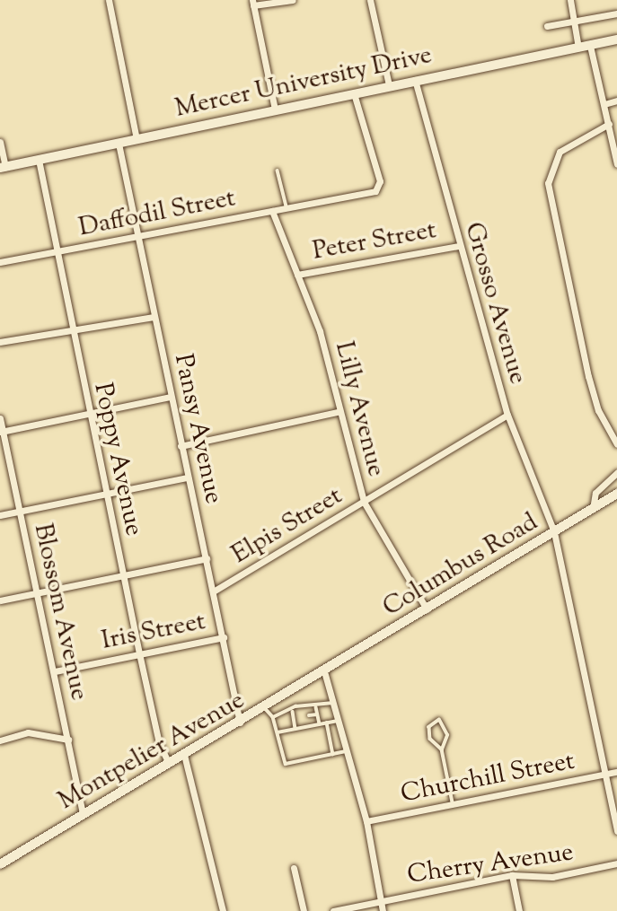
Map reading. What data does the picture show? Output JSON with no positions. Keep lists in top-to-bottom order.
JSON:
{
  "streets": {
    "street": [
      "Mercer University Drive",
      "Daffodil Street",
      "Peter Street",
      "Grosso Avenue",
      "Lilly Avenue",
      "Pansy Avenue",
      "Poppy Avenue",
      "Elpis Street",
      "Columbus Road",
      "Blossom Avenue",
      "Iris Street",
      "Montpelier Avenue",
      "Churchill Street",
      "Cherry Avenue"
    ]
  },
  "crossings": [
    ["Mercer University Drive", "Daffodil Street"],
    ["Mercer University Drive", "Grosso Avenue"],
    ["Mercer University Drive", "Pansy Avenue"],
    ["Mercer University Drive", "Poppy Avenue"],
    ["Daffodil Street", "Lilly Avenue"],
    ["Daffodil Street", "Pansy Avenue"],
    ["Daffodil Street", "Poppy Avenue"],
    ["Peter Street", "Grosso Avenue"],
    ["Peter Street", "Lilly Avenue"],
    ["Grosso Avenue", "Elpis Street"],
    ["Grosso Avenue", "Columbus Road"],
    ["Grosso Avenue", "Churchill Street"],
    ["Lilly Avenue", "Elpis Street"],
    ["Lilly Avenue", "Columbus Road"],
    ["Pansy Avenue", "Elpis Street"],
    ["Pansy Avenue", "Iris Street"],
    ["Pansy Avenue", "Montpelier Avenue"],
    ["Poppy Avenue", "Iris Street"],
    ["Poppy Avenue", "Montpelier Avenue"],
    ["Columbus Road", "Montpelier Avenue"],
    ["Blossom Avenue", "Iris Street"],
    ["Blossom Avenue", "Montpelier Avenue"]
  ]
}
